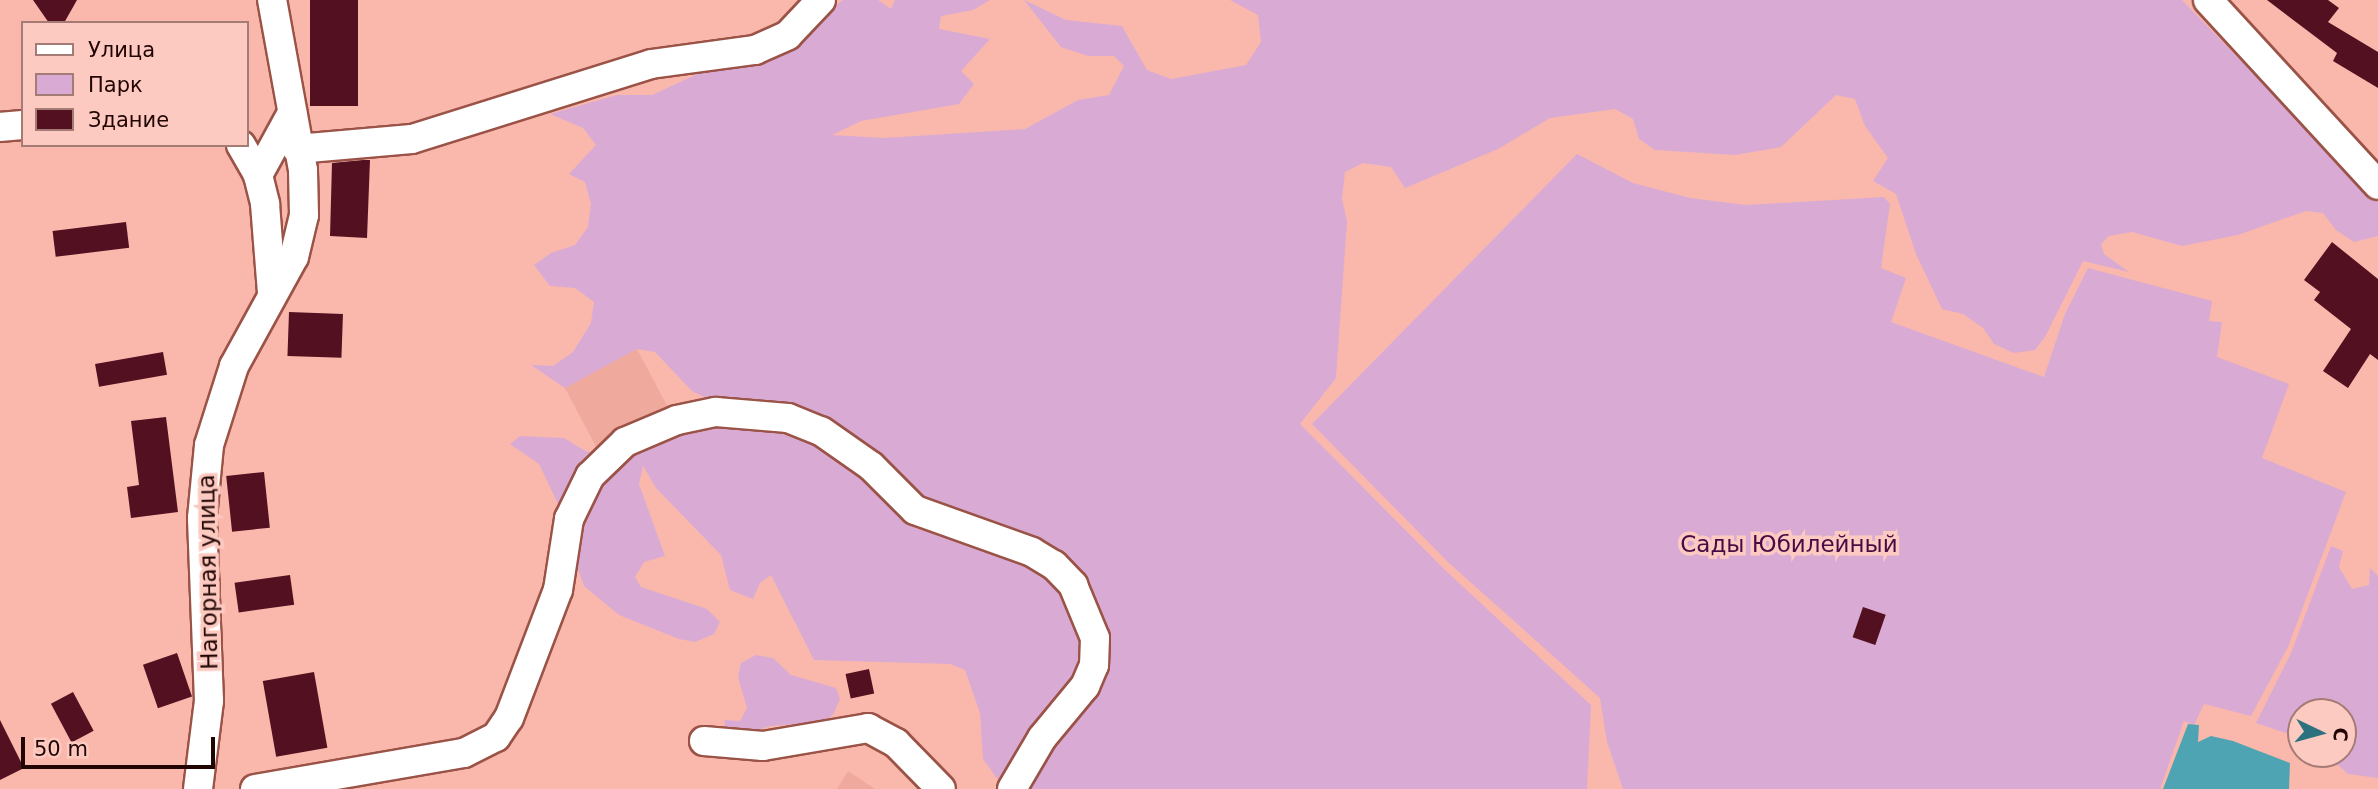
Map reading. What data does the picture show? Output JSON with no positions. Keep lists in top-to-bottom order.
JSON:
{
  "streets": {
    "street": ["Нагорная улица"]
  },
  "parks": ["Сады Юбилейный"],
  "legend": ["Улица", "Парк", "Здание"],
  "scale_bar": "50 m",
  "north": "right"
}
